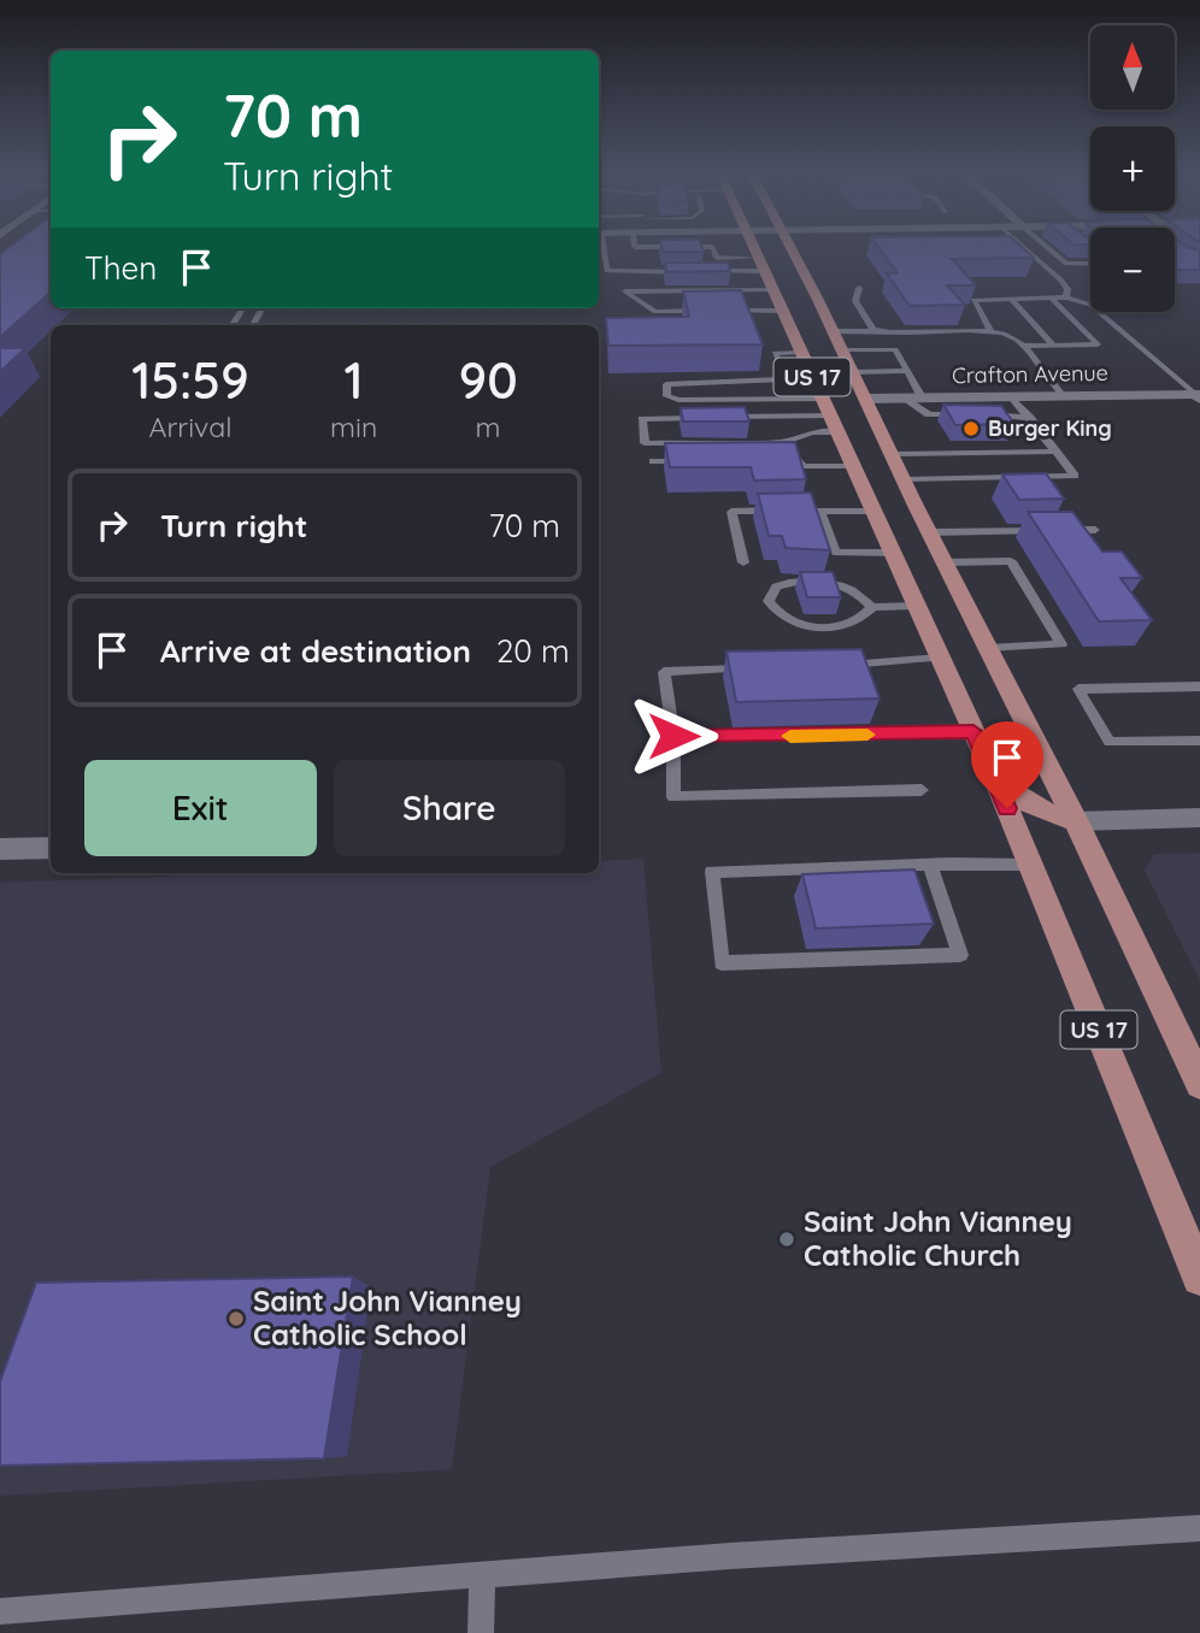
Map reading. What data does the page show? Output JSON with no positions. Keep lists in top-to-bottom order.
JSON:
{
  "streets": {
    "main road": ["US 17"],
    "street": ["Crafton Avenue"]
  },
  "crossings": [
    ["Crafton Avenue", "US 17"]
  ],
  "places": ["Burger King", "Saint John Vianney Catholic Church", "Saint John Vianney Catholic School"],
  "north": "top",
  "page": {
    "map_buttons": ["+", "−"],
    "turn": ["70 m", "Turn right"],
    "then": "Then",
    "eta": [
      "15:59",
      "Arrival",
      "1",
      "min",
      "90",
      "m"
    ],
    "list": [
      {
        "name": "Turn right",
        "value": "70 m"
      },
      {
        "name": "Arrive at destination",
        "value": "20 m"
      }
    ],
    "buttons": ["Exit", "Share"]
  }
}
